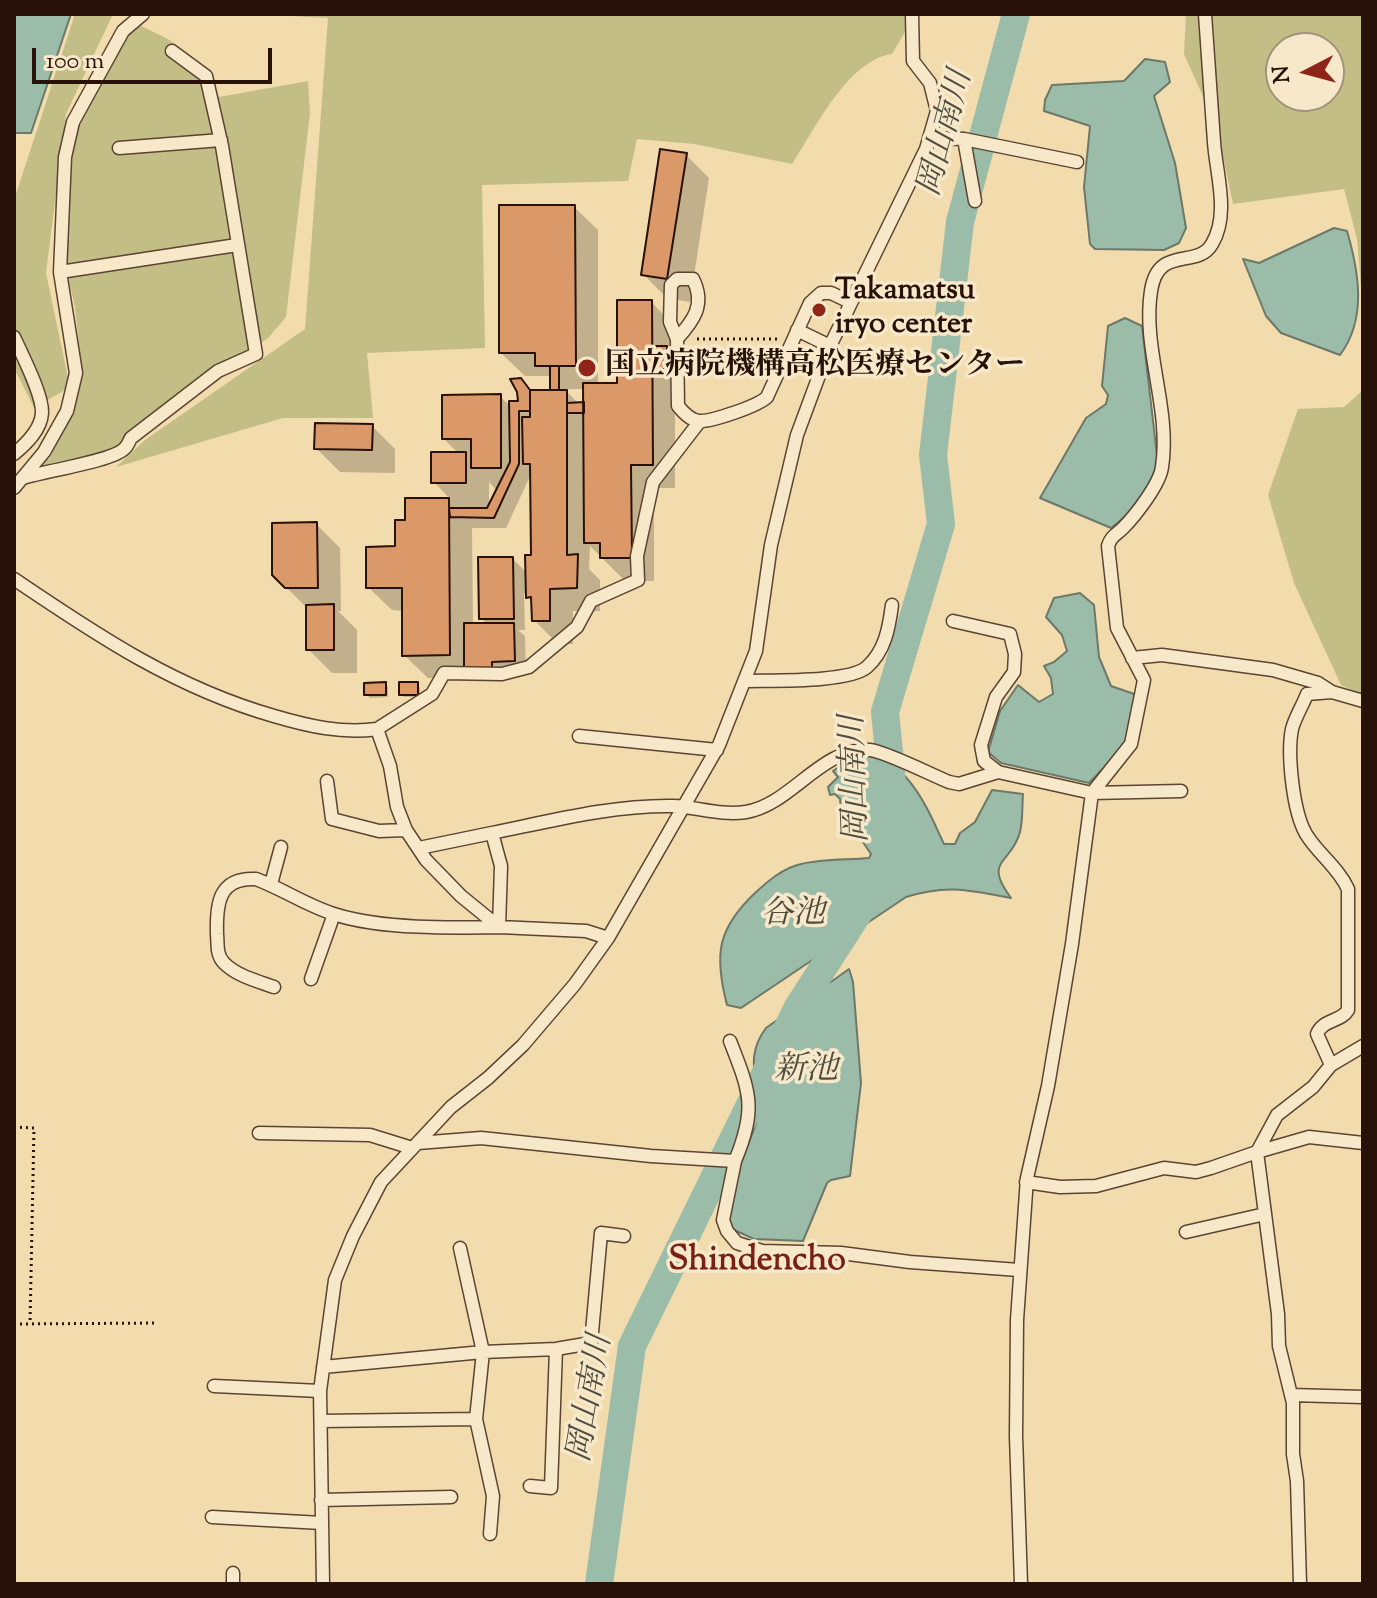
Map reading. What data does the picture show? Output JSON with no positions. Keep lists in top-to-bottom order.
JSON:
{
  "districts": ["Shindencho"],
  "water": ["岡山南川", "谷池", "新池"],
  "places": ["Takamatsu iryo center", "国立病院機構高松医療センター"],
  "scale_bar": "100 m",
  "north": "left"
}
